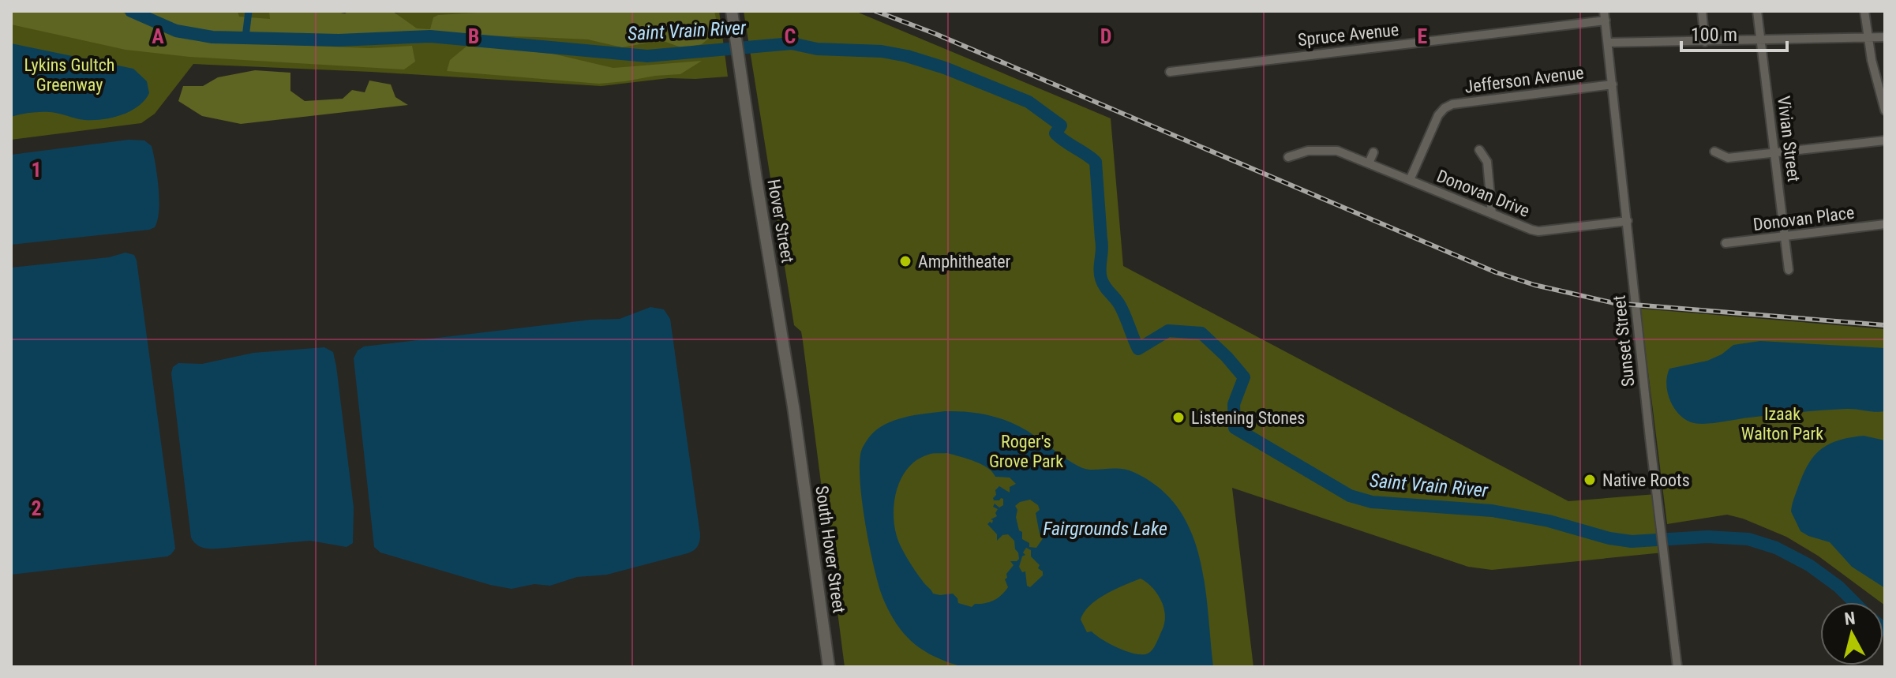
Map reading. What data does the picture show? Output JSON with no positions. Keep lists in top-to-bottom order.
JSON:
{
  "streets": {
    "main road": ["Hover Street", "South Hover Street"],
    "street": [
      "Spruce Avenue",
      "Jefferson Avenue",
      "Vivian Street",
      "Donovan Drive",
      "Donovan Place",
      "Sunset Street"
    ]
  },
  "crossings": [
    ["Spruce Avenue", "Sunset Street"],
    ["Jefferson Avenue", "Donovan Drive"],
    ["Jefferson Avenue", "Sunset Street"],
    ["Vivian Street", "Donovan Place"],
    ["Donovan Drive", "Sunset Street"],
    ["Hover Street", "South Hover Street"]
  ],
  "water": ["Saint Vrain River", "Fairgrounds Lake"],
  "parks": ["Lykins Gultch Greenway", "Izaak Walton Park", "Roger's Grove Park"],
  "places": ["Amphitheater", "Listening Stones", "Native Roots"],
  "scale_bar": "100 m",
  "north": "top",
  "grid": {
    "columns": [
      "A",
      "B",
      "C",
      "D",
      "E"
    ],
    "rows": ["1", "2"]
  }
}
